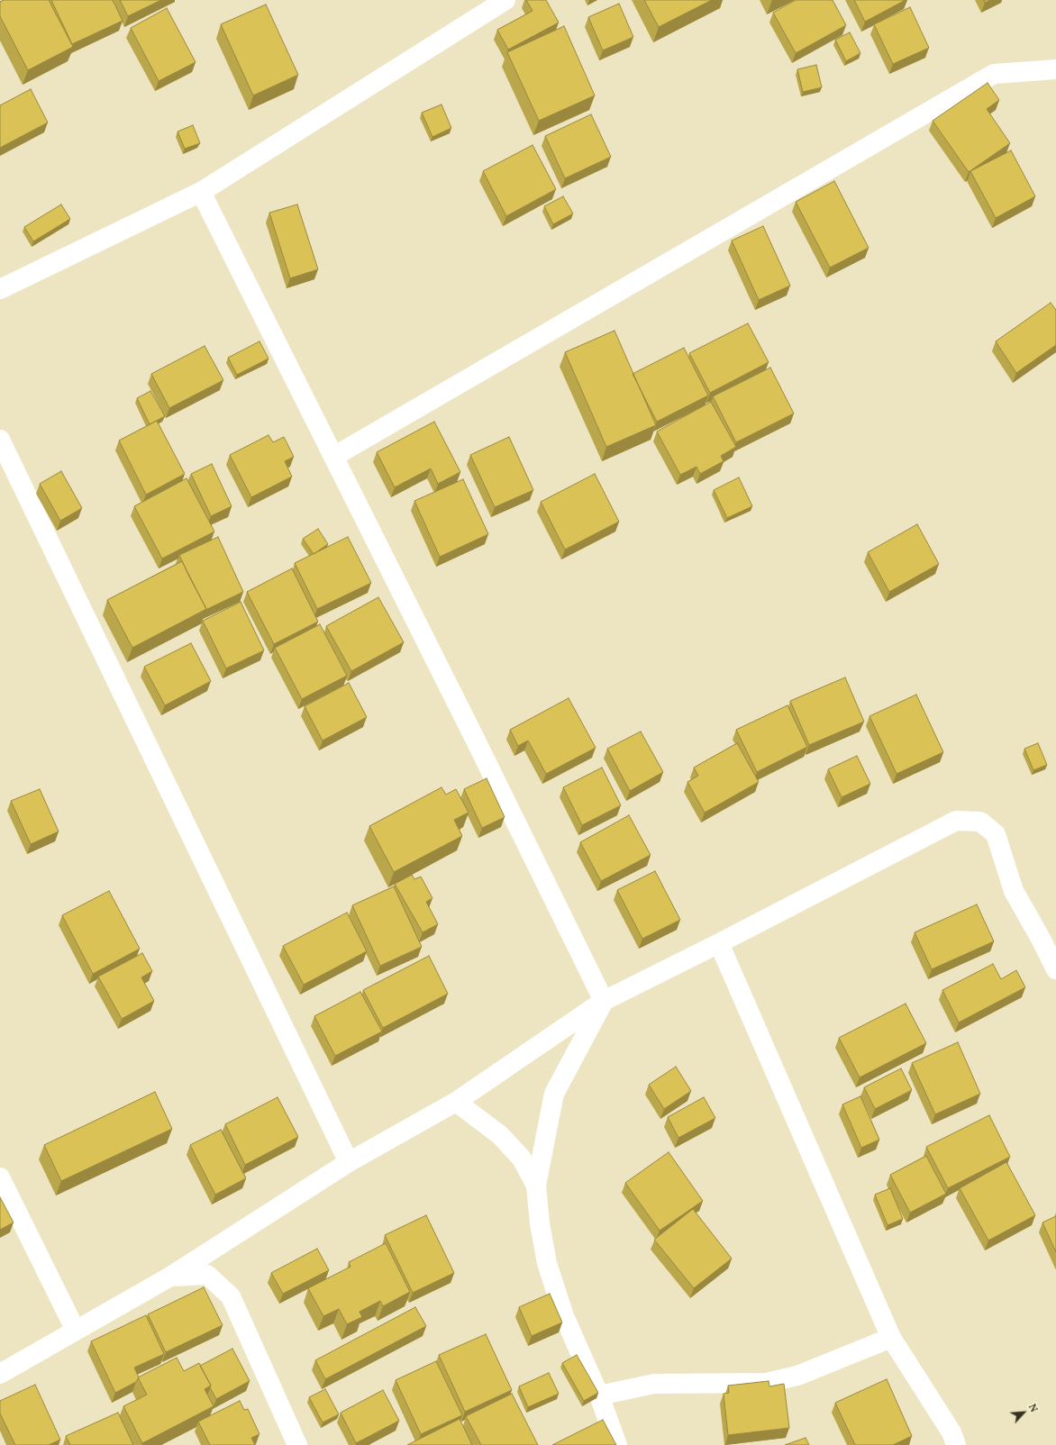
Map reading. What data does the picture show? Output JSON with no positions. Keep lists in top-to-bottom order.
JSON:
{
  "north": "top right"
}
